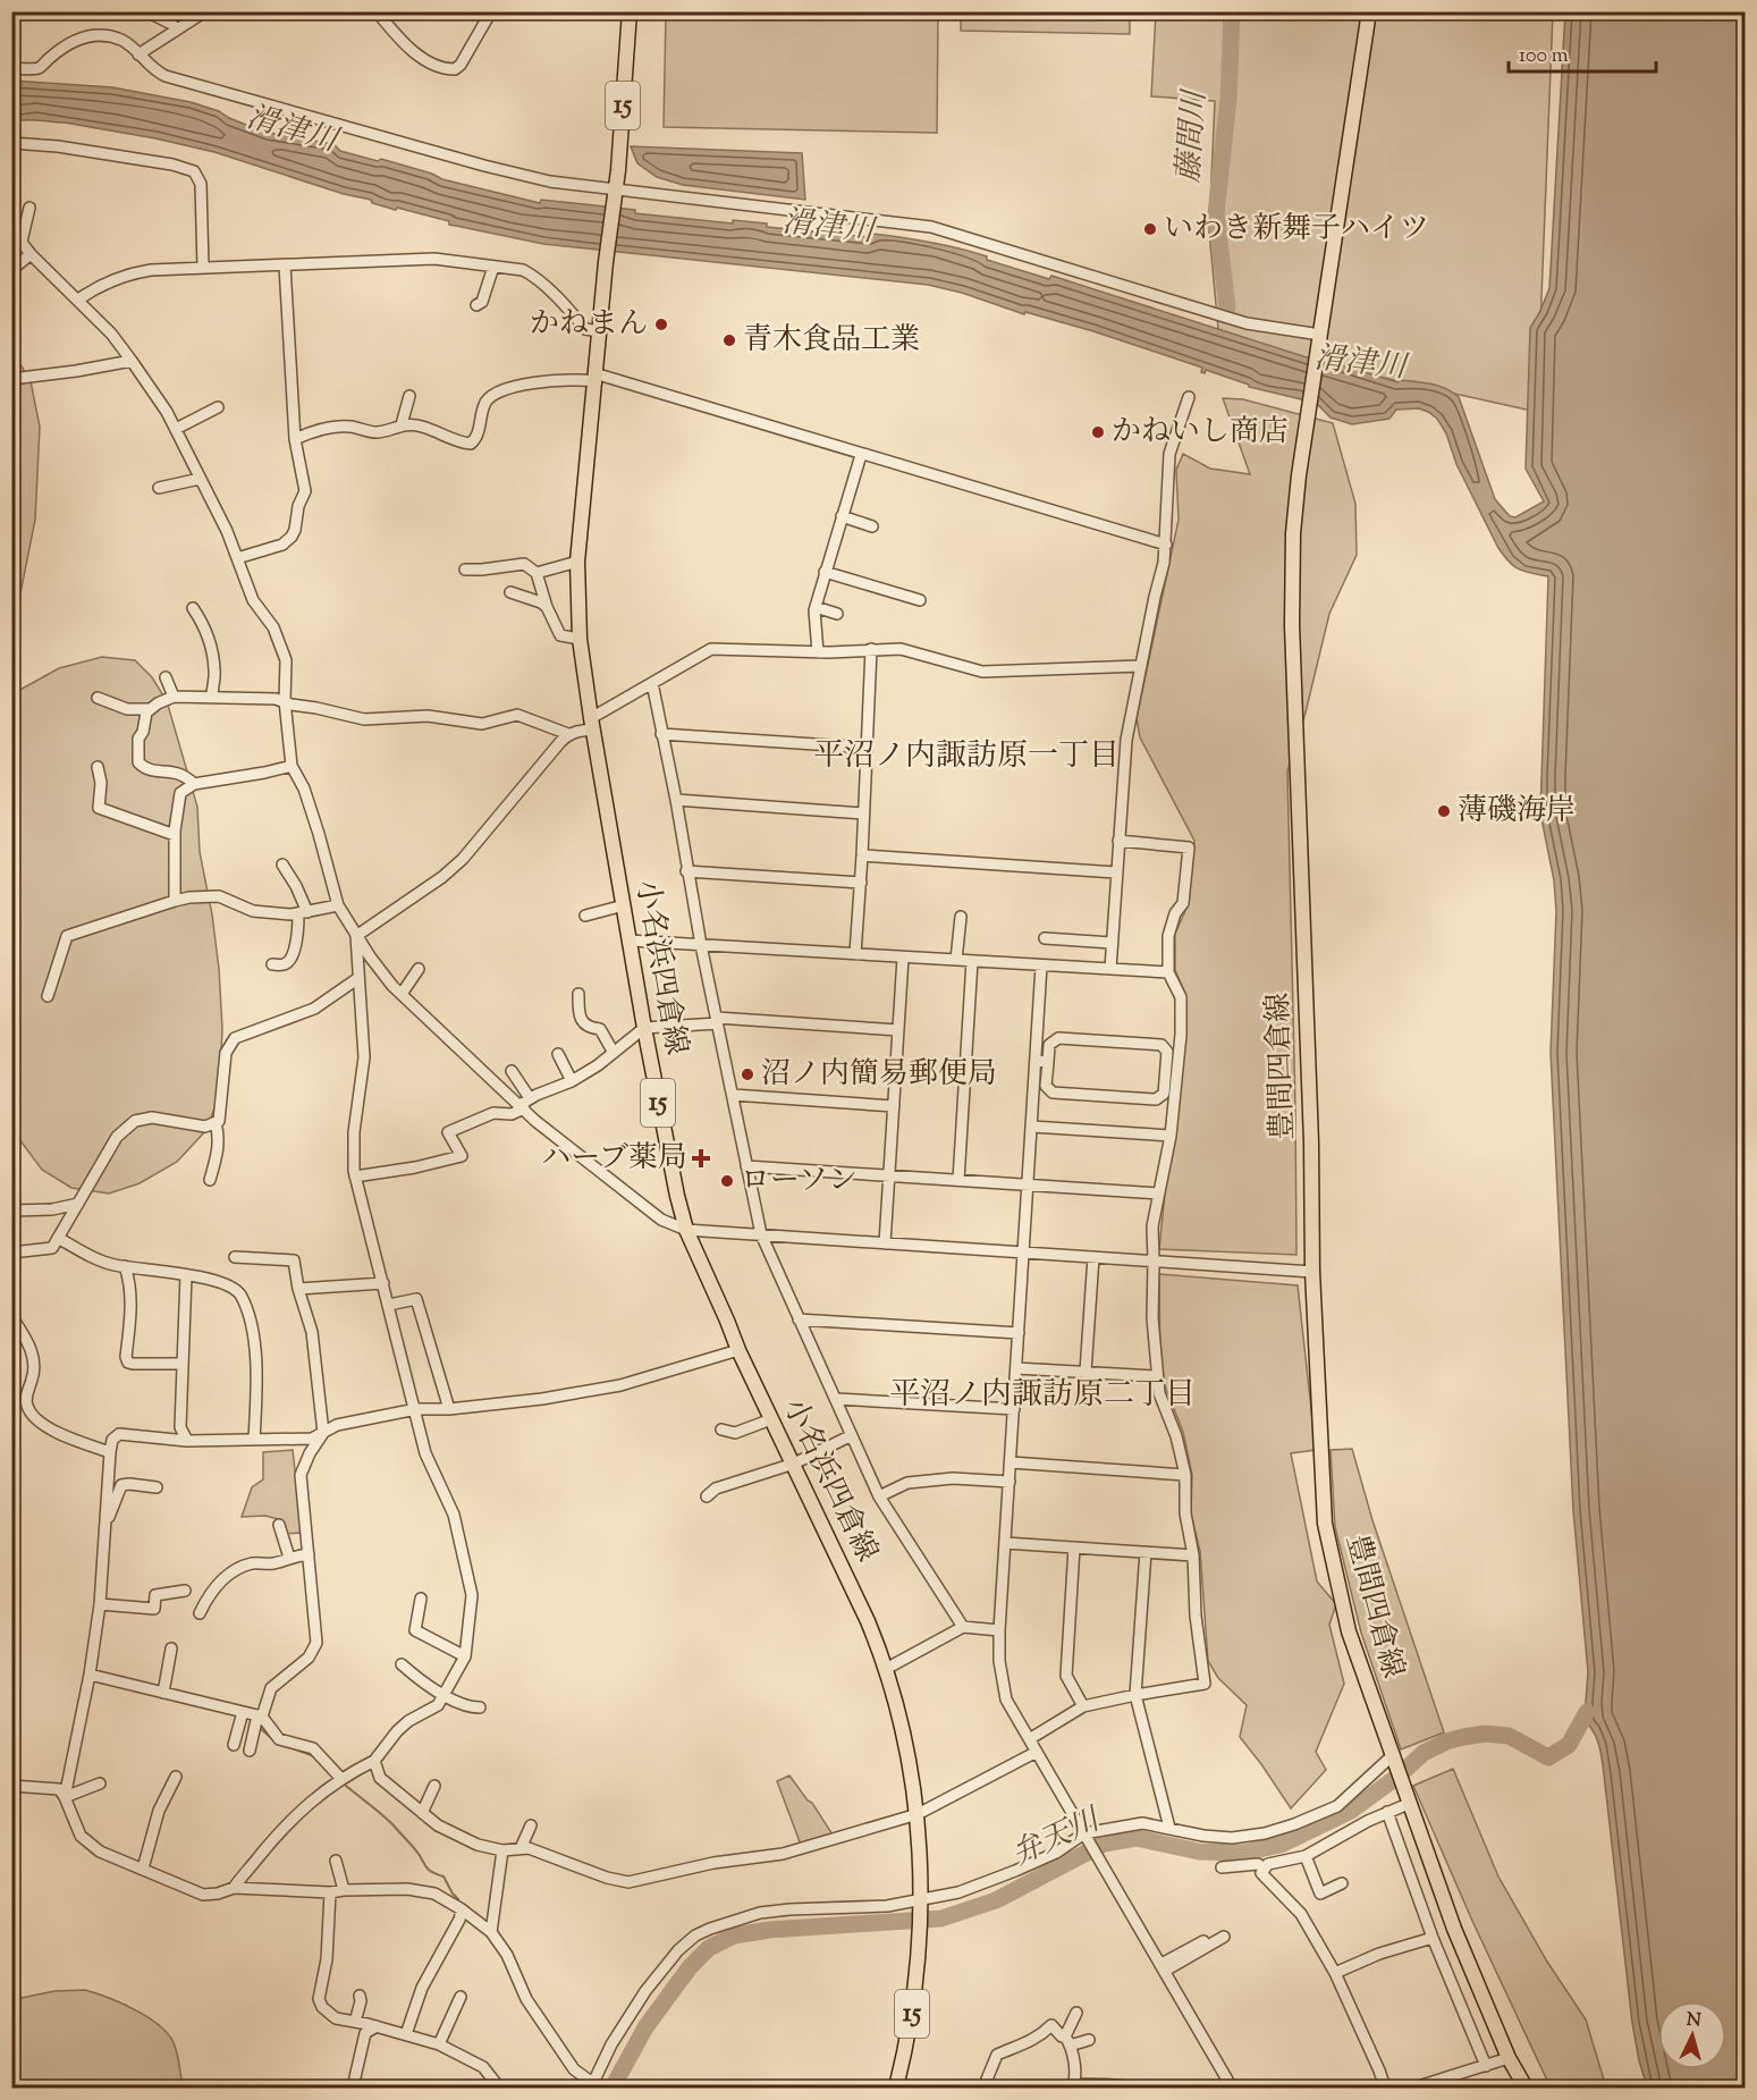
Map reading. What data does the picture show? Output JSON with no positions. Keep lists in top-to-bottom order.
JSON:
{
  "streets": {
    "main road": ["15", "小名浜四倉線", "豊間四倉線"]
  },
  "districts": ["平沼ノ内諏訪原一丁目", "平沼ノ内諏訪原二丁目"],
  "water": ["滑津川", "藤間川", "弁天川"],
  "places": {
    "other": [
      "いわき新舞子ハイツ",
      "かねまん",
      "青木食品工業",
      "かねいし商店",
      "薄磯海岸",
      "沼ノ内簡易郵便局",
      "ローソン"
    ],
    "health": ["ハーブ薬局"]
  },
  "scale_bar": "100 m",
  "north": "top"
}
